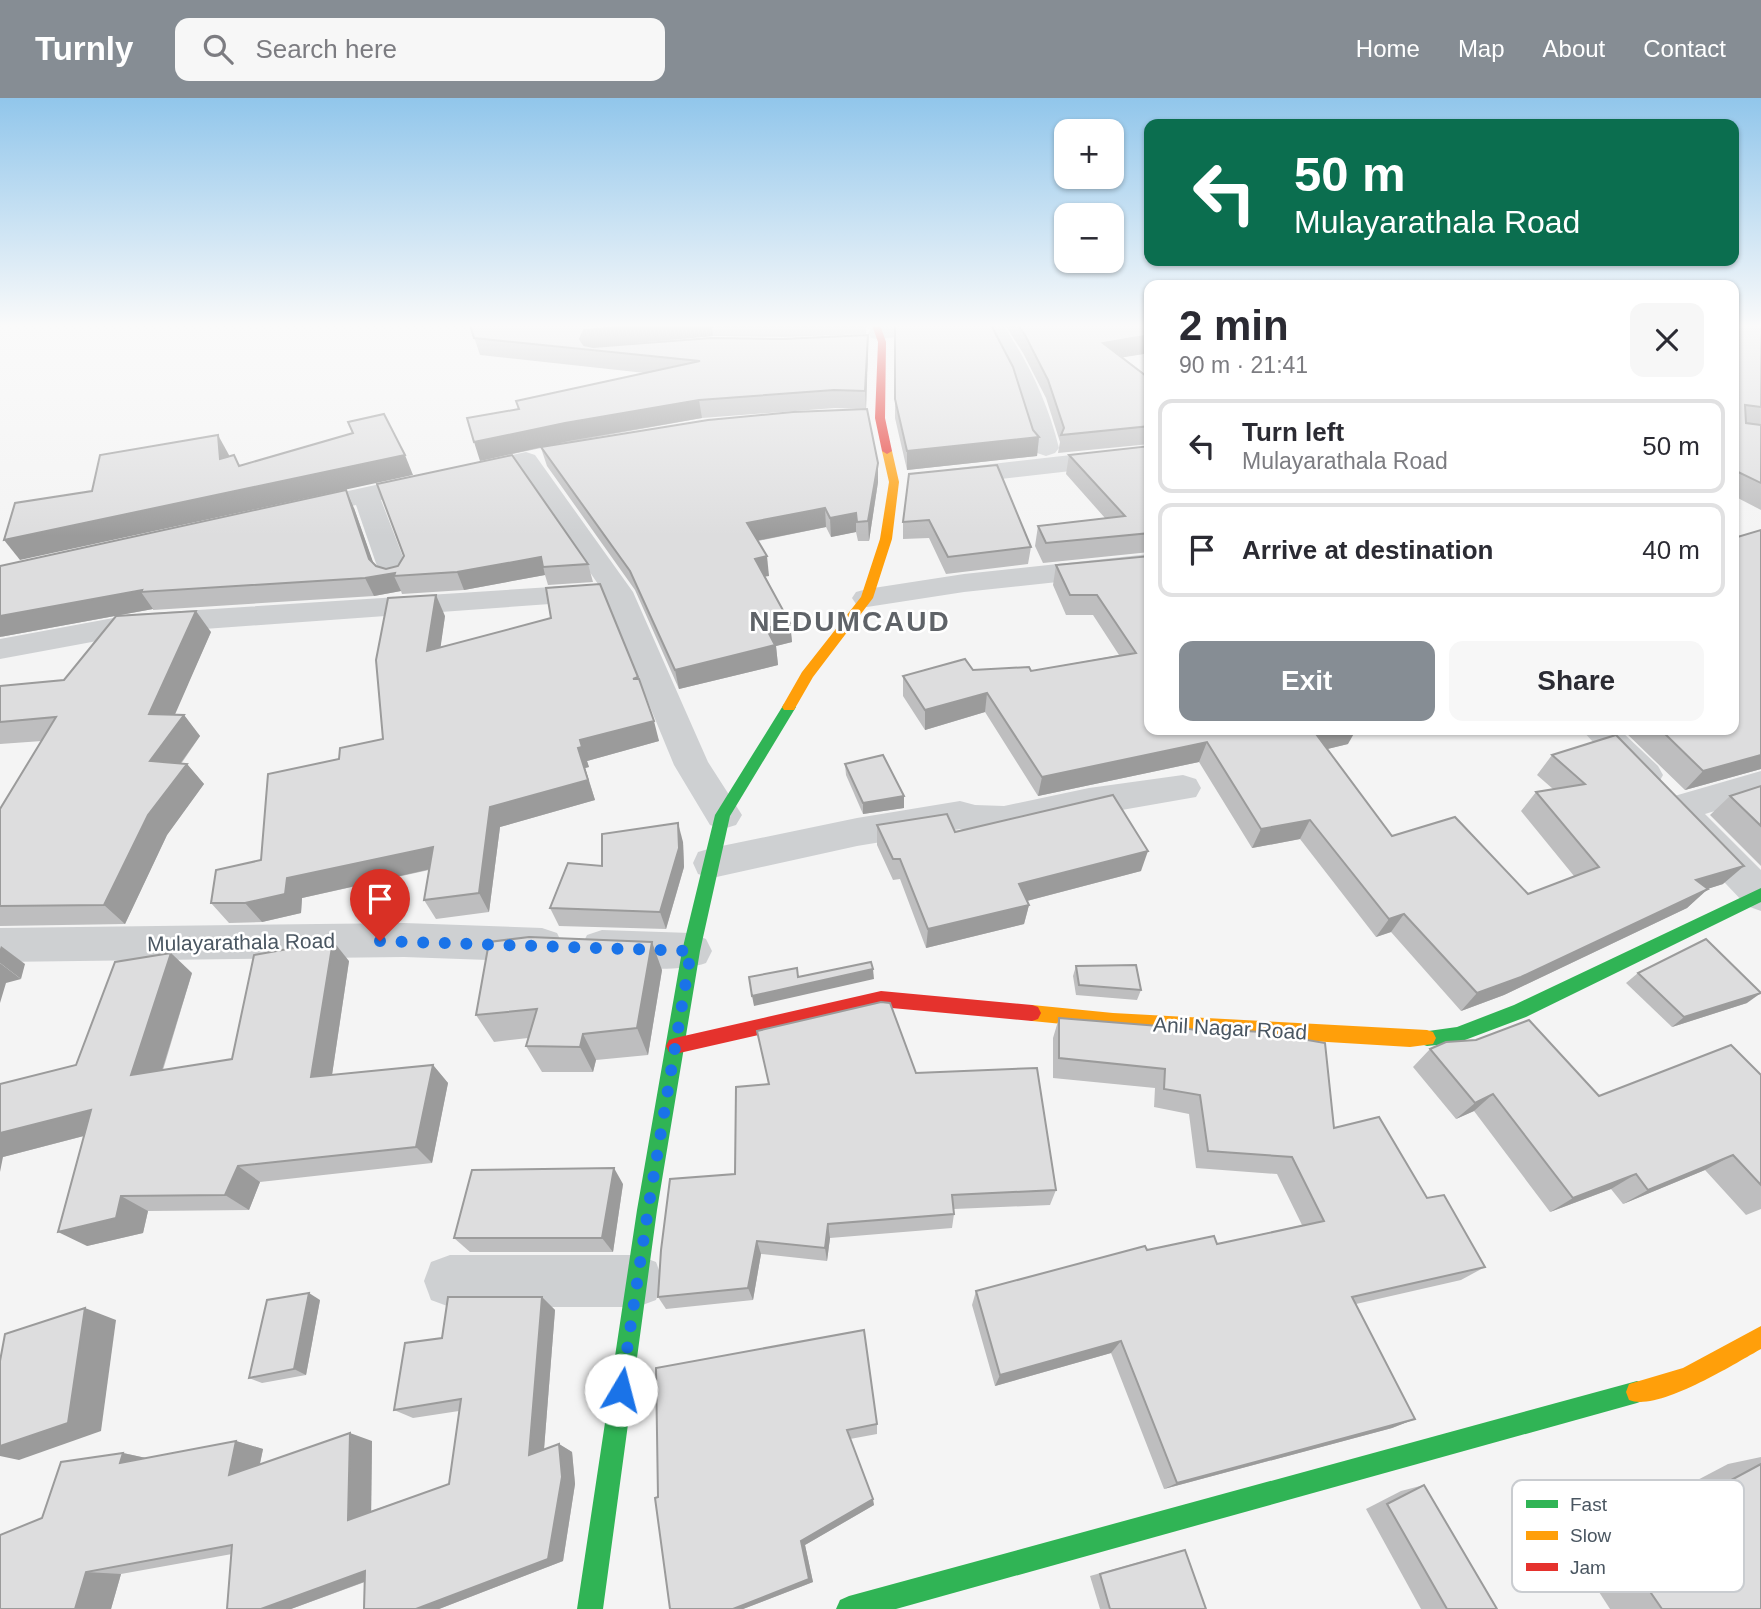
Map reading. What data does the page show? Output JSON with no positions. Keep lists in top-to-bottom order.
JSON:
{
  "streets": {
    "main road": ["Anil Nagar Road"],
    "street": ["Mulayarathala Road"]
  },
  "districts": ["NEDUMCAUD"],
  "legend": ["Fast", "Slow", "Jam"],
  "page": {
    "header": "Turnly",
    "search": "Search here",
    "nav": [
      "Home",
      "Map",
      "About",
      "Contact"
    ],
    "map_buttons": ["+", "−"],
    "turn": ["50 m", "Mulayarathala Road"],
    "heading": ["2 min", "90 m · 21:41"],
    "list": [
      {
        "name": "Turn left",
        "note": "Mulayarathala Road",
        "value": "50 m"
      },
      {
        "name": "Arrive at destination",
        "value": "40 m"
      }
    ],
    "buttons": ["Exit", "Share"]
  }
}
